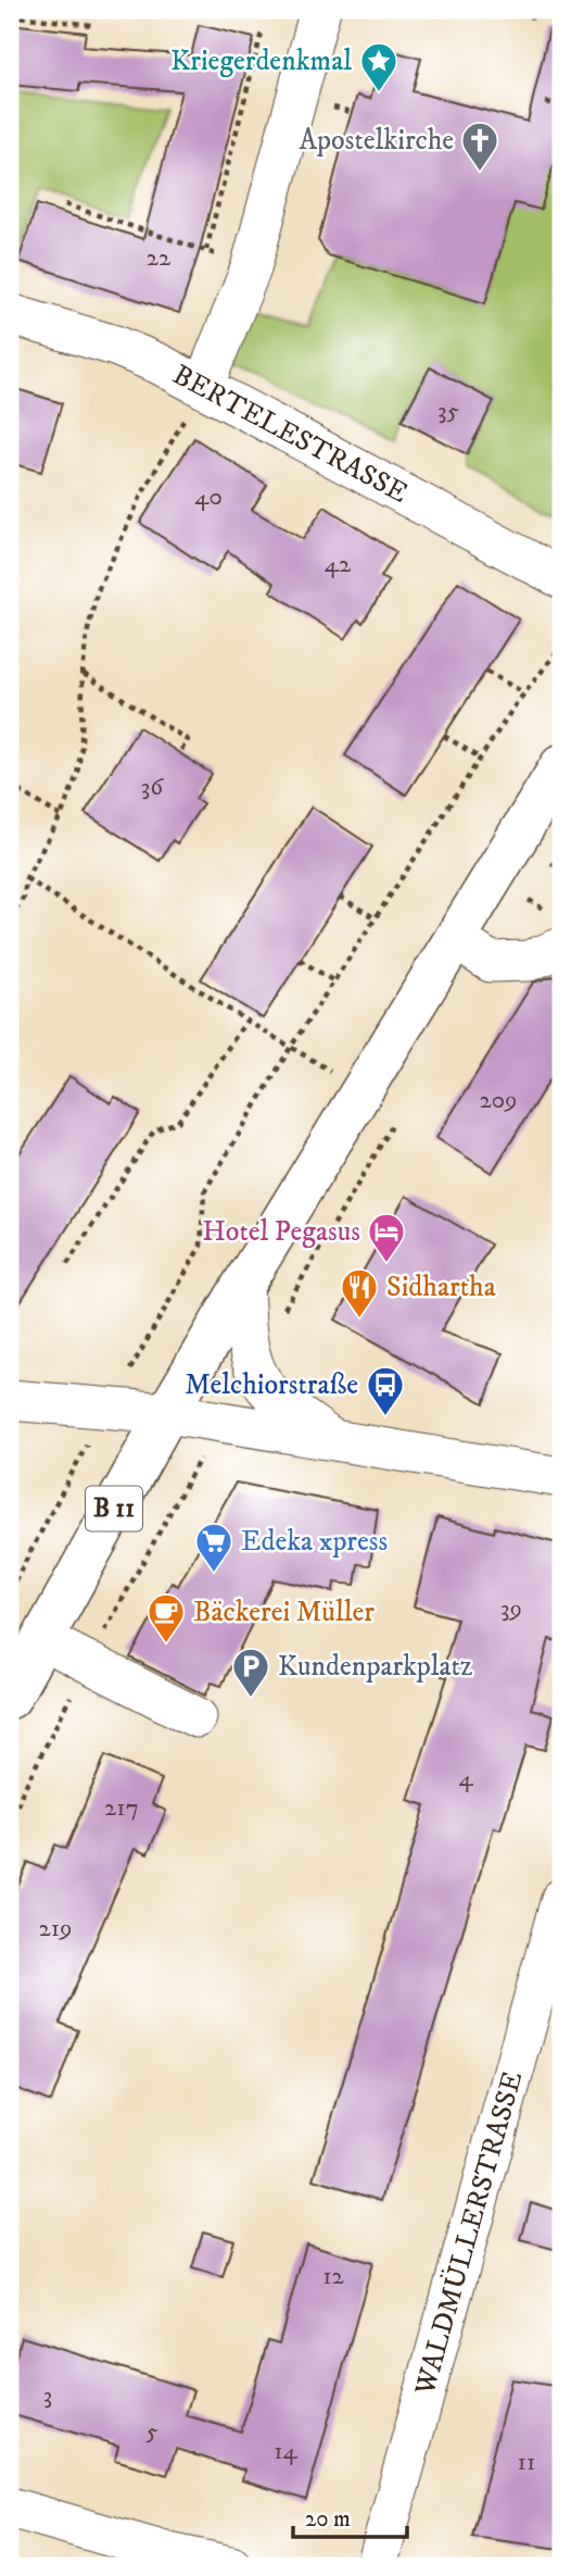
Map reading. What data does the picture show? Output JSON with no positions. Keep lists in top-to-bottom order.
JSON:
{
  "streets": {
    "main road": ["B 11"],
    "street": ["BERTELESTRASSE", "WALDMÜLLERSTRASSE"]
  },
  "places": {
    "place": ["Kriegerdenkmal"],
    "church": ["Apostelkirche"],
    "hotel": ["Hotel Pegasus"],
    "restaurant": ["Sidhartha"],
    "bus stop": ["Melchiorstraße"],
    "supermarket": ["Edeka xpress"],
    "cafe": ["Bäckerei Müller"],
    "parking": ["Kundenparkplatz"]
  },
  "house_numbers": [
    "22",
    "35",
    "40",
    "42",
    "36",
    "209",
    "39",
    "4",
    "217",
    "219",
    "12",
    "3",
    "5",
    "14",
    "11"
  ],
  "scale_bar": "20 m"
}
